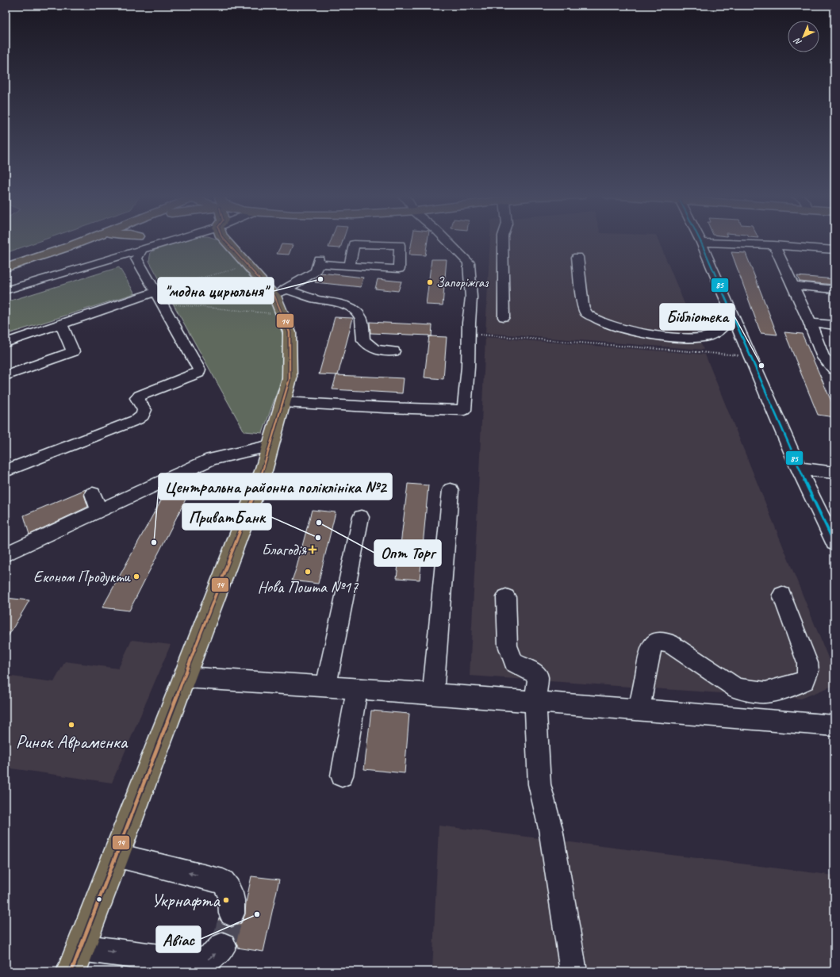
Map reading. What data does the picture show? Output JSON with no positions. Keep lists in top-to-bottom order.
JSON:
{
  "places": {
    "other": [
      "\"модна цирюльня\"",
      "Запоріжгаз",
      "Бібліотека",
      "Опт Торг",
      "ПриватБанк",
      "Центральна районна поліклініка №2",
      "Нова Пошта №17",
      "Економ Продукти",
      "Ринок Авраменка",
      "Укрнафта",
      "Авіас"
    ],
    "health": ["Благодія"]
  },
  "lines": ["transit line 85", "transit line 14"],
  "north": "bottom left"
}
